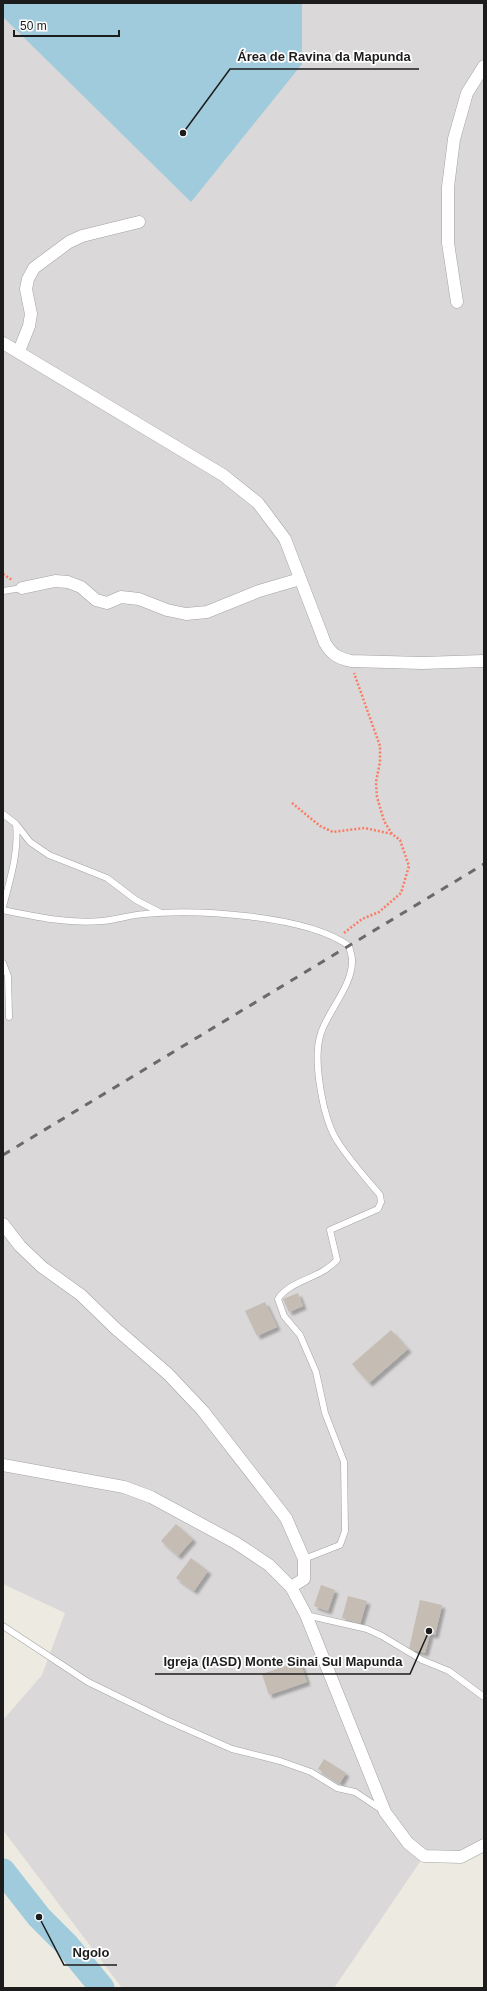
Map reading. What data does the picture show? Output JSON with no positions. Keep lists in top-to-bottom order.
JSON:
{
  "places": ["Área de Ravina da Mapunda", "Igreja (IASD) Monte Sinai Sul Mapunda", "Ngolo"],
  "scale_bar": "50 m"
}
